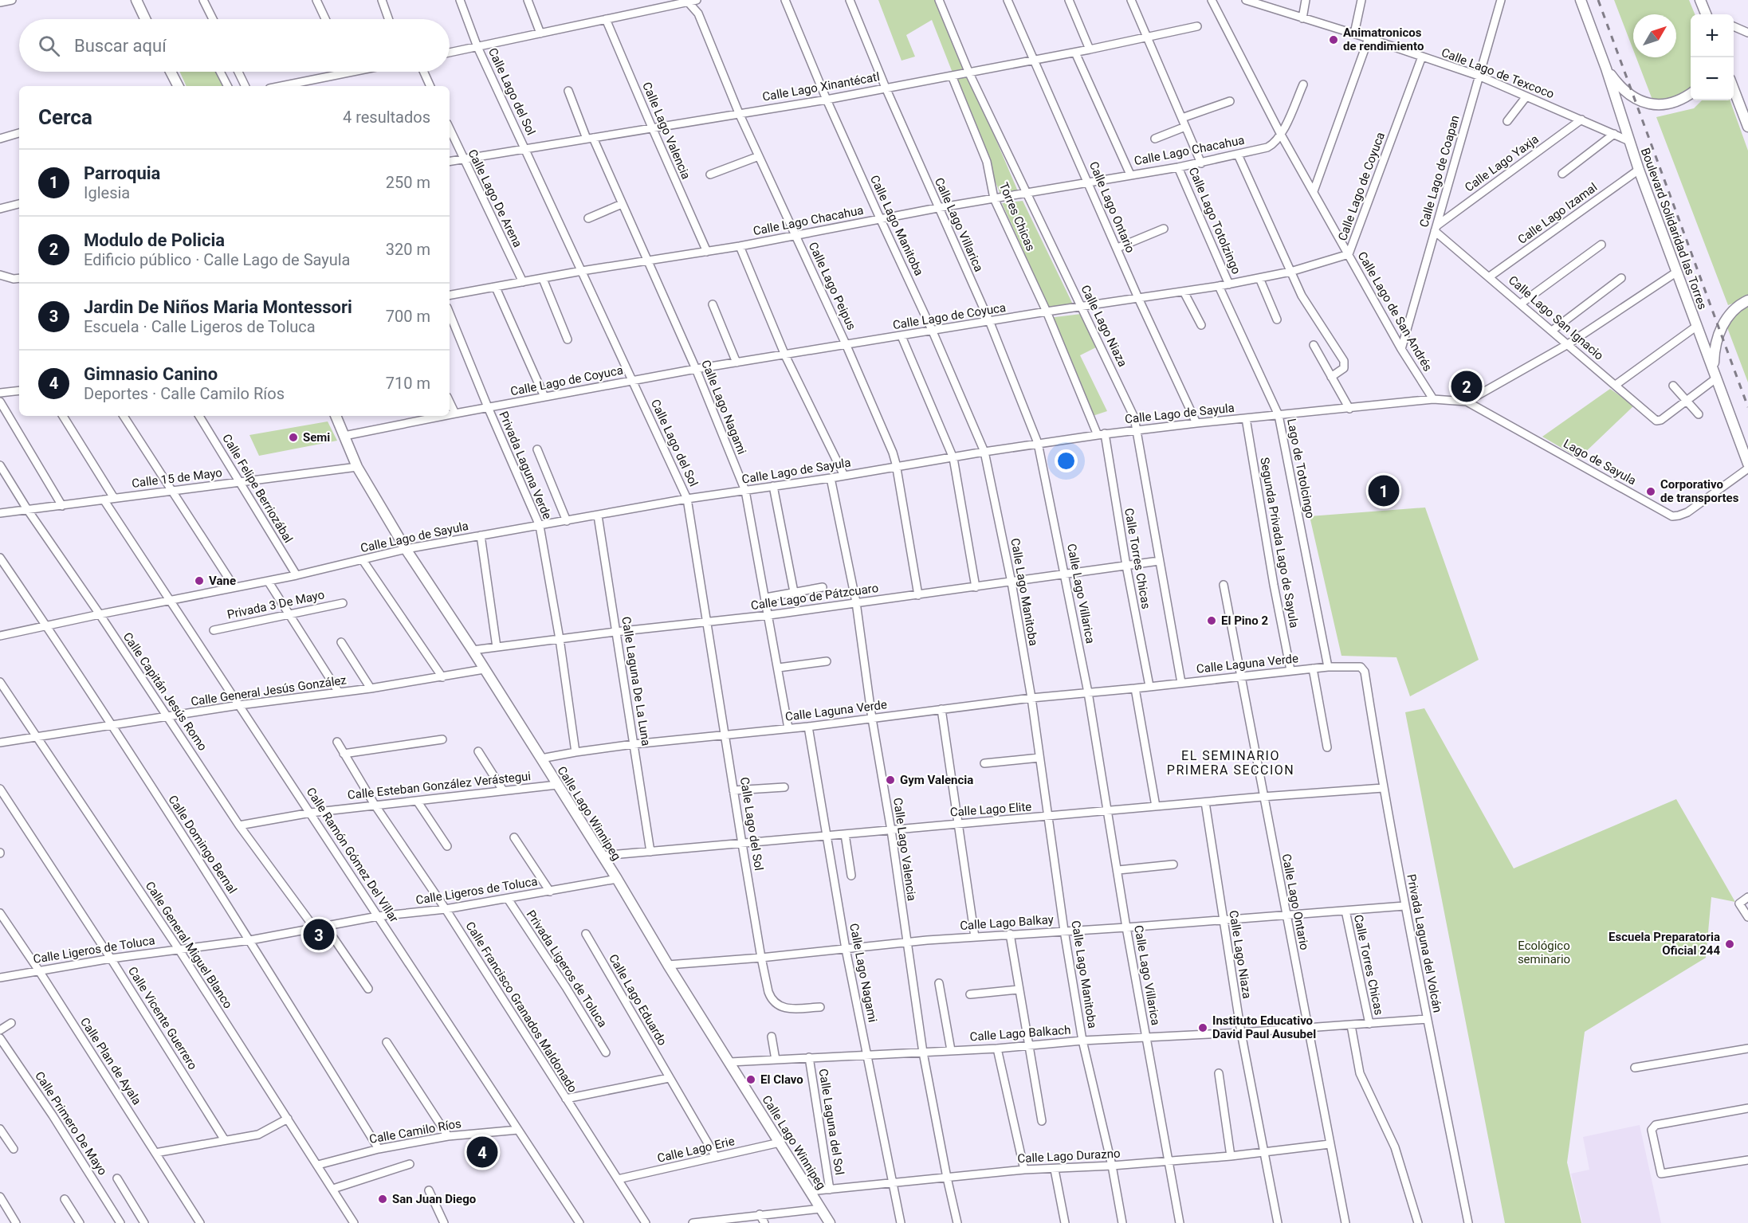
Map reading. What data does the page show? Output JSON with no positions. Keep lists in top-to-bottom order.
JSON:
{
  "streets": {
    "main road": ["Boulevard Solidaridad las Torres", "Calle Lago Winnipeg"],
    "street": [
      "Calle Lago de Texcoco",
      "Calle Lago Xinantécatl",
      "Calle Lago del Sol",
      "Calle Lago Valencia",
      "Calle Lago Chacahua",
      "Calle Lago Yaxja",
      "Calle Lago de Coapan",
      "Calle Lago de Coyuca",
      "Calle Lago De Arena",
      "Calle Lago Ontario",
      "Calle Lago Izamal",
      "Torres Chicas",
      "Calle Lago Totolzingo",
      "Calle Lago Villarica",
      "Calle Lago Manitoba",
      "Calle Lago Peipus",
      "Calle Lago de San Andrés",
      "Calle Lago San Ignacio",
      "Calle Lago Niaza",
      "Calle Lago Nagami",
      "Calle Lago de Sayula",
      "Lago de Sayula",
      "Privada Laguna Verde",
      "Lago de Totolcingo",
      "Calle 15 de Mayo",
      "Calle Felipe Berriozábal",
      "Segunda Privada Lago de Sayula",
      "Calle Torres Chicas",
      "Calle Lago de Pátzcuaro",
      "Privada 3 De Mayo",
      "Calle Laguna Verde",
      "Calle Laguna De La Luna",
      "Calle General Jesús González",
      "Calle Capitán Jesús Romo",
      "Calle Esteban González Verástegui",
      "Calle Lago Elite",
      "Calle Domingo Bernal",
      "Calle Ramón Gómez Del Villar",
      "Calle Ligeros de Toluca",
      "Calle Lago Balkay",
      "Privada Laguna del Volcán",
      "Calle General Miguel Blanco",
      "Privada Ligeros de Toluca",
      "Calle Lago Eduardo",
      "Calle Francisco Granados Maldonado",
      "Calle Vicente Guerrero",
      "Calle Lago Balkach",
      "Calle Plan de Ayala",
      "Calle Laguna del Sol",
      "Calle Primero De Mayo",
      "Calle Camilo Ríos",
      "Calle Lago Erie",
      "Calle Lago Durazno"
    ]
  },
  "crossings": [
    ["Calle Lago de Texcoco", "Calle Lago Yaxja"],
    ["Calle Lago de Texcoco", "Calle Lago de Coapan"],
    ["Calle Lago de Texcoco", "Calle Lago de Coyuca"],
    ["Calle Lago de Texcoco", "Boulevard Solidaridad las Torres"],
    ["Calle Lago Xinantécatl", "Calle Lago del Sol"],
    ["Calle Lago Xinantécatl", "Calle Lago Valencia"],
    ["Calle Lago Xinantécatl", "Calle Lago De Arena"],
    ["Calle Lago Xinantécatl", "Calle Lago Ontario"],
    ["Calle Lago Xinantécatl", "Torres Chicas"],
    ["Calle Lago Xinantécatl", "Calle Lago Villarica"],
    ["Calle Lago Xinantécatl", "Calle Lago Manitoba"],
    ["Calle Lago Xinantécatl", "Calle Lago Peipus"],
    ["Calle Lago Xinantécatl", "Calle Lago Niaza"],
    ["Calle Lago Xinantécatl", "Calle Lago Nagami"],
    ["Calle Lago del Sol", "Calle Lago Chacahua"],
    ["Calle Lago del Sol", "Calle Lago de Coyuca"],
    ["Calle Lago del Sol", "Calle Lago de Sayula"],
    ["Calle Lago del Sol", "Calle Lago de Pátzcuaro"],
    ["Calle Lago del Sol", "Calle Laguna Verde"],
    ["Calle Lago del Sol", "Calle Lago Elite"],
    ["Calle Lago del Sol", "Calle Lago Balkay"],
    ["Calle Lago Valencia", "Calle Lago Chacahua"],
    ["Calle Lago Valencia", "Calle Lago de Sayula"],
    ["Calle Lago Valencia", "Calle Lago de Pátzcuaro"],
    ["Calle Lago Valencia", "Calle Laguna Verde"],
    ["Calle Lago Valencia", "Calle Lago Elite"],
    ["Calle Lago Valencia", "Calle Lago Balkay"],
    ["Calle Lago Valencia", "Calle Lago Balkach"],
    ["Calle Lago Valencia", "Calle Lago Durazno"],
    ["Calle Lago Chacahua", "Calle Lago De Arena"],
    ["Calle Lago Chacahua", "Calle Lago Ontario"],
    ["Calle Lago Chacahua", "Torres Chicas"],
    ["Calle Lago Chacahua", "Calle Lago Totolzingo"],
    ["Calle Lago Chacahua", "Calle Lago Villarica"],
    ["Calle Lago Chacahua", "Calle Lago Manitoba"],
    ["Calle Lago Chacahua", "Calle Lago Peipus"],
    ["Calle Lago Chacahua", "Calle Lago de San Andrés"],
    ["Calle Lago Chacahua", "Calle Lago Niaza"],
    ["Calle Lago Chacahua", "Calle Lago Nagami"],
    ["Calle Lago Yaxja", "Calle Lago de Coapan"],
    ["Calle Lago Yaxja", "Calle Lago San Ignacio"],
    ["Calle Lago de Coapan", "Calle Lago de San Andrés"],
    ["Calle Lago de Coapan", "Calle Lago San Ignacio"],
    ["Calle Lago de Coyuca", "Calle Lago Ontario"],
    ["Calle Lago de Coyuca", "Torres Chicas"],
    ["Calle Lago de Coyuca", "Calle Lago Totolzingo"],
    ["Calle Lago de Coyuca", "Calle Lago Villarica"],
    ["Calle Lago de Coyuca", "Calle Lago Manitoba"],
    ["Calle Lago de Coyuca", "Calle Lago Peipus"],
    ["Calle Lago de Coyuca", "Calle Lago de San Andrés"],
    ["Calle Lago de Coyuca", "Calle Lago Niaza"],
    ["Calle Lago de Coyuca", "Calle Lago Nagami"],
    ["Calle Lago de Coyuca", "Privada Laguna Verde"],
    ["Calle Lago de Coyuca", "Lago de Totolcingo"],
    ["Calle Lago de Coyuca", "Calle Torres Chicas"],
    ["Calle Lago de Coyuca", "Calle Lago Winnipeg"],
    ["Calle Lago Ontario", "Calle Lago de Sayula"],
    ["Calle Lago Ontario", "Calle Laguna Verde"],
    ["Calle Lago Ontario", "Calle Lago Elite"],
    ["Calle Lago Ontario", "Calle Lago Balkay"],
    ["Calle Lago Ontario", "Calle Lago Balkach"],
    ["Calle Lago Ontario", "Calle Lago Durazno"],
    ["Calle Lago Izamal", "Boulevard Solidaridad las Torres"],
    ["Calle Lago Izamal", "Calle Lago San Ignacio"],
    ["Torres Chicas", "Calle Torres Chicas"],
    ["Calle Lago Villarica", "Calle Lago de Sayula"],
    ["Calle Lago Villarica", "Calle Lago de Pátzcuaro"],
    ["Calle Lago Villarica", "Calle Laguna Verde"],
    ["Calle Lago Villarica", "Calle Lago Elite"],
    ["Calle Lago Villarica", "Calle Lago Balkay"],
    ["Calle Lago Villarica", "Calle Lago Balkach"],
    ["Calle Lago Villarica", "Calle Lago Durazno"],
    ["Calle Lago Manitoba", "Calle Lago de Sayula"],
    ["Calle Lago Manitoba", "Calle Lago de Pátzcuaro"],
    ["Calle Lago Manitoba", "Calle Laguna Verde"],
    ["Calle Lago Manitoba", "Calle Lago Elite"],
    ["Calle Lago Manitoba", "Calle Lago Balkay"],
    ["Calle Lago Manitoba", "Calle Lago Balkach"],
    ["Calle Lago Manitoba", "Calle Lago Durazno"],
    ["Calle Lago Peipus", "Calle Lago de Sayula"],
    ["Calle Lago Peipus", "Calle Lago de Pátzcuaro"],
    ["Calle Lago de San Andrés", "Calle Lago de Sayula"],
    ["Calle Lago de San Andrés", "Lago de Sayula"],
    ["Calle Lago Niaza", "Calle Lago de Sayula"],
    ["Calle Lago Niaza", "Calle Lago de Pátzcuaro"],
    ["Calle Lago Niaza", "Calle Laguna Verde"],
    ["Calle Lago Niaza", "Calle Lago Elite"],
    ["Calle Lago Niaza", "Calle Lago Balkay"],
    ["Calle Lago Niaza", "Calle Lago Balkach"],
    ["Calle Lago Niaza", "Calle Lago Durazno"],
    ["Calle Lago Nagami", "Calle Lago de Sayula"],
    ["Calle Lago Nagami", "Calle Lago de Pátzcuaro"],
    ["Calle Lago Nagami", "Calle Laguna Verde"],
    ["Calle Lago Nagami", "Calle Lago Elite"],
    ["Calle Lago Nagami", "Calle Lago Balkay"],
    ["Calle Lago Nagami", "Calle Lago Balkach"],
    ["Calle Lago Nagami", "Calle Lago Durazno"],
    ["Calle Lago de Sayula", "Lago de Sayula"],
    ["Calle Lago de Sayula", "Privada Laguna Verde"],
    ["Calle Lago de Sayula", "Lago de Totolcingo"],
    ["Calle Lago de Sayula", "Calle Felipe Berriozábal"],
    ["Calle Lago de Sayula", "Segunda Privada Lago de Sayula"],
    ["Calle Lago de Sayula", "Calle Torres Chicas"],
    ["Calle Lago de Sayula", "Calle Laguna De La Luna"],
    ["Calle Lago de Sayula", "Calle Capitán Jesús Romo"],
    ["Calle Lago de Sayula", "Calle Lago Winnipeg"],
    ["Calle Lago de Sayula", "Calle Domingo Bernal"],
    ["Calle Lago de Sayula", "Calle Ramón Gómez Del Villar"],
    ["Privada Laguna Verde", "Calle Lago de Pátzcuaro"],
    ["Privada Laguna Verde", "Calle Laguna Verde"],
    ["Lago de Totolcingo", "Calle Laguna Verde"],
    ["Calle 15 de Mayo", "Calle Felipe Berriozábal"],
    ["Calle 15 de Mayo", "Calle Capitán Jesús Romo"],
    ["Calle 15 de Mayo", "Calle Lago Winnipeg"],
    ["Calle 15 de Mayo", "Calle Ramón Gómez Del Villar"],
    ["Segunda Privada Lago de Sayula", "Calle Laguna Verde"],
    ["Calle Torres Chicas", "Calle Lago de Pátzcuaro"],
    ["Calle Torres Chicas", "Calle Laguna Verde"],
    ["Calle Torres Chicas", "Calle Lago Balkay"],
    ["Calle Torres Chicas", "Calle Lago Balkach"],
    ["Calle Lago de Pátzcuaro", "Calle Laguna De La Luna"],
    ["Calle Lago de Pátzcuaro", "Calle Lago Winnipeg"],
    ["Calle Laguna Verde", "Calle Laguna De La Luna"],
    ["Calle Laguna Verde", "Calle Lago Winnipeg"],
    ["Calle Laguna Verde", "Privada Laguna del Volcán"],
    ["Calle Laguna De La Luna", "Calle Lago Elite"],
    ["Calle General Jesús González", "Calle Capitán Jesús Romo"],
    ["Calle General Jesús González", "Calle Lago Winnipeg"],
    ["Calle General Jesús González", "Calle Domingo Bernal"],
    ["Calle General Jesús González", "Calle Ramón Gómez Del Villar"],
    ["Calle General Jesús González", "Calle General Miguel Blanco"],
    ["Calle Capitán Jesús Romo", "Calle Esteban González Verástegui"],
    ["Calle Capitán Jesús Romo", "Calle Ligeros de Toluca"],
    ["Calle Esteban González Verástegui", "Calle Lago Winnipeg"],
    ["Calle Esteban González Verástegui", "Calle Ramón Gómez Del Villar"],
    ["Calle Esteban González Verástegui", "Calle Francisco Granados Maldonado"],
    ["Calle Lago Elite", "Calle Lago Winnipeg"],
    ["Calle Lago Elite", "Privada Laguna del Volcán"],
    ["Calle Lago Winnipeg", "Calle Ligeros de Toluca"],
    ["Calle Lago Winnipeg", "Calle Lago Balkay"],
    ["Calle Lago Winnipeg", "Calle Lago Balkach"],
    ["Calle Lago Winnipeg", "Calle Lago Erie"],
    ["Calle Lago Winnipeg", "Calle Lago Durazno"],
    ["Calle Domingo Bernal", "Calle Ligeros de Toluca"],
    ["Calle Domingo Bernal", "Calle Camilo Ríos"],
    ["Calle Ramón Gómez Del Villar", "Calle Ligeros de Toluca"],
    ["Calle Ramón Gómez Del Villar", "Calle Camilo Ríos"],
    ["Calle Ligeros de Toluca", "Calle General Miguel Blanco"],
    ["Calle Ligeros de Toluca", "Privada Ligeros de Toluca"],
    ["Calle Ligeros de Toluca", "Calle Francisco Granados Maldonado"],
    ["Calle Ligeros de Toluca", "Calle Vicente Guerrero"],
    ["Calle Ligeros de Toluca", "Calle Plan de Ayala"],
    ["Calle Lago Balkay", "Privada Laguna del Volcán"],
    ["Privada Laguna del Volcán", "Calle Lago Balkach"],
    ["Calle General Miguel Blanco", "Calle Camilo Ríos"],
    ["Calle Lago Eduardo", "Calle Lago Erie"],
    ["Calle Francisco Granados Maldonado", "Calle Lago Erie"],
    ["Calle Lago Balkach", "Calle Laguna del Sol"],
    ["Calle Laguna del Sol", "Calle Lago Durazno"]
  ],
  "districts": ["EL SEMINARIO PRIMERA SECCION"],
  "parks": ["Ecológico seminario"],
  "places": [
    "Animatronicos de rendimiento",
    "Semi",
    "Corporativo de transportes",
    "Vane",
    "El Pino 2",
    "Gym Valencia",
    "Escuela Preparatoria Oficial 244",
    "Instituto Educativo David Paul Ausubel",
    "El Clavo",
    "San Juan Diego"
  ],
  "north": "top right",
  "page": {
    "map_buttons": ["+", "−"],
    "search": "Buscar aquí",
    "heading": ["Cerca", "4 resultados"],
    "list": [
      {
        "mark": "1",
        "name": "Parroquia",
        "note": "Iglesia",
        "value": "250 m"
      },
      {
        "mark": "2",
        "name": "Modulo de Policia",
        "note": "Edificio público · Calle Lago de Sayula",
        "value": "320 m"
      },
      {
        "mark": "3",
        "name": "Jardin De Niños Maria Montessori",
        "note": "Escuela · Calle Ligeros de Toluca",
        "value": "700 m"
      },
      {
        "mark": "4",
        "name": "Gimnasio Canino",
        "note": "Deportes · Calle Camilo Ríos",
        "value": "710 m"
      }
    ],
    "pins": [
      "2",
      "1",
      "3",
      "4"
    ]
  }
}
